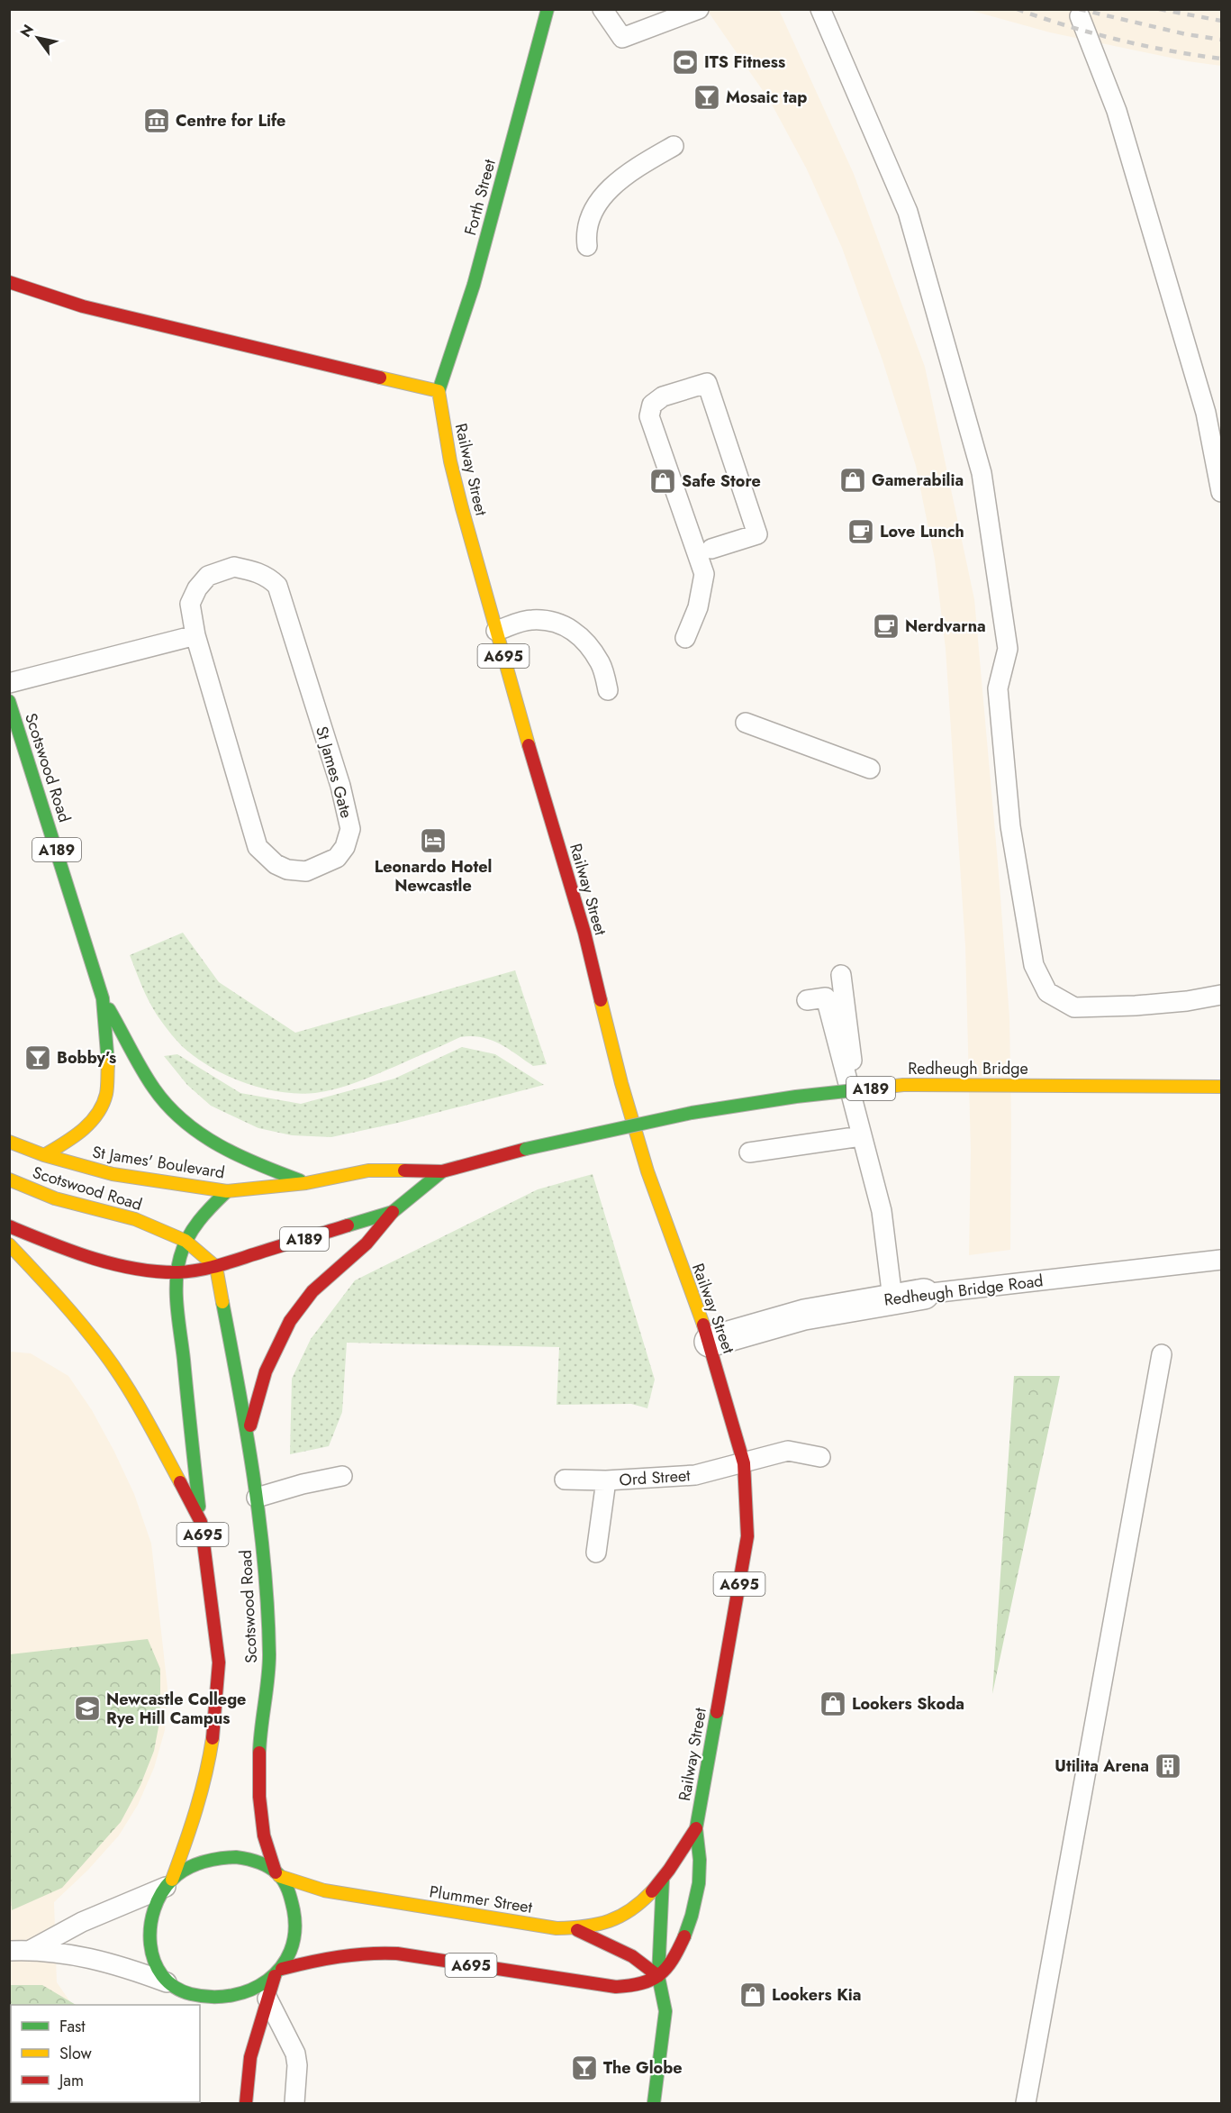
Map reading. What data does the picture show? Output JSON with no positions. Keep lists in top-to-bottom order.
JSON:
{
  "streets": {
    "main road": [
      "Forth Street",
      "Railway Street",
      "A695",
      "Scotswood Road",
      "A189",
      "Redheugh Bridge",
      "St James' Boulevard",
      "Plummer Street"
    ],
    "street": ["Redheugh Bridge Road"],
    "lane": ["St James Gate", "Ord Street"]
  },
  "crossings": [
    ["Forth Street", "Railway Street"],
    ["Railway Street", "A695"],
    ["Railway Street", "Redheugh Bridge Road"],
    ["Railway Street", "Ord Street"],
    ["Railway Street", "Plummer Street"],
    ["A695", "Scotswood Road"],
    ["A695", "Plummer Street"],
    ["Scotswood Road", "A189"],
    ["Scotswood Road", "St James' Boulevard"],
    ["Scotswood Road", "Plummer Street"],
    ["A189", "Redheugh Bridge"],
    ["A189", "St James' Boulevard"]
  ],
  "places": {
    "sports": ["ITS Fitness"],
    "bar": ["Mosaic tap", "Bobby’s", "The Globe"],
    "museum": ["Centre for Life"],
    "shop": [
      "Gamerabilia",
      "Safe Store",
      "Lookers Skoda",
      "Lookers Kia"
    ],
    "cafe": ["Love Lunch", "Nerdvarna"],
    "hotel": ["Leonardo Hotel Newcastle"],
    "school or university": ["Newcastle College Rye Hill Campus"],
    "building": ["Utilita Arena"]
  },
  "legend": ["Fast", "Slow", "Jam"],
  "north": "top left"
}
